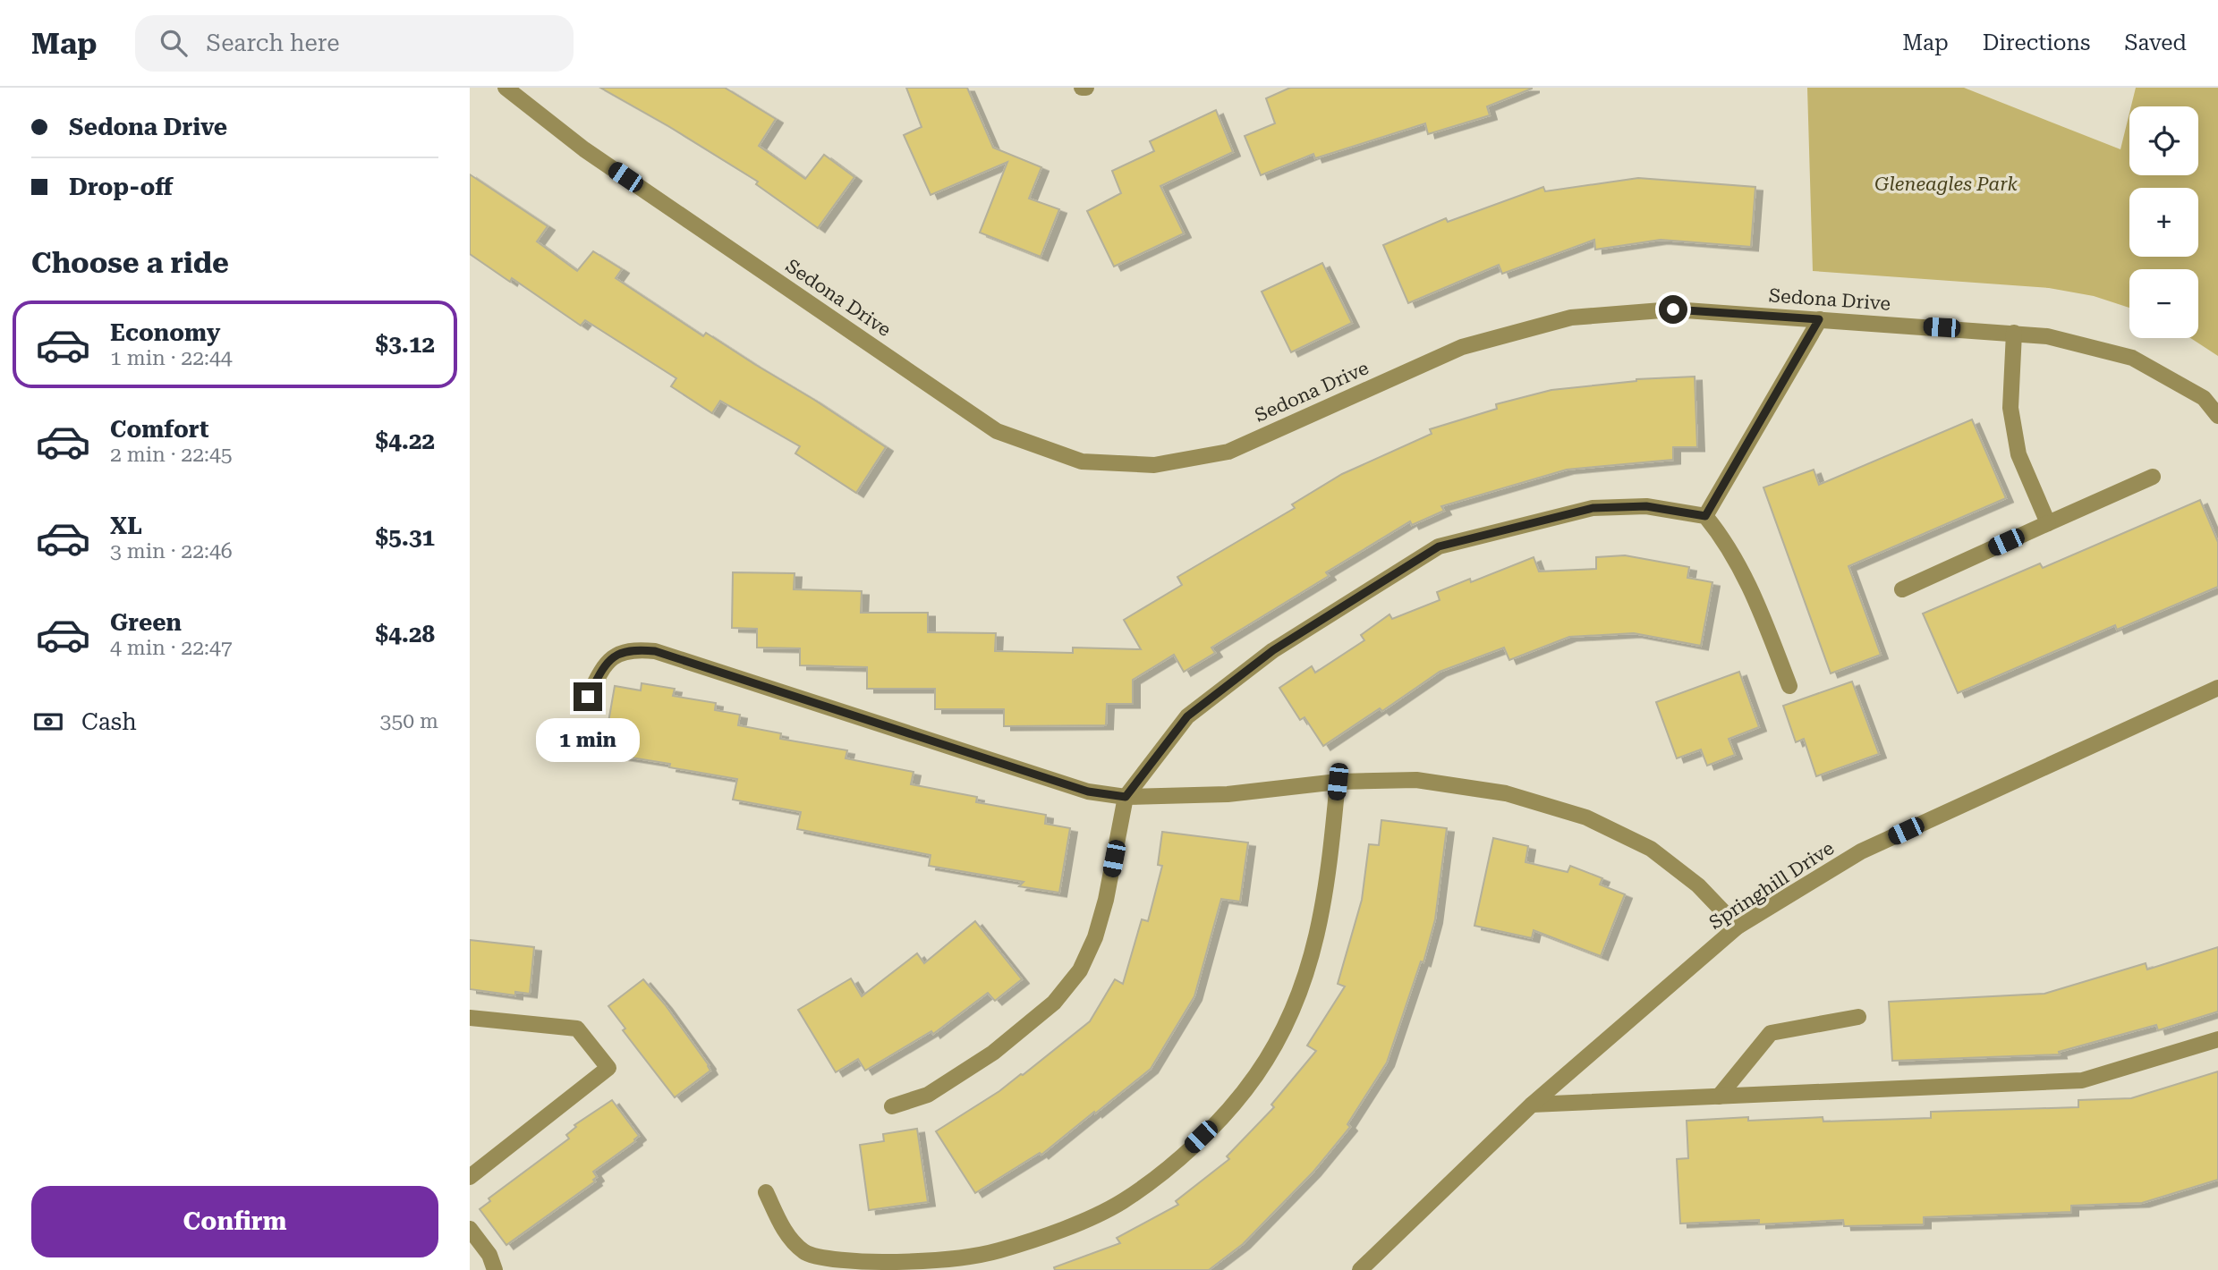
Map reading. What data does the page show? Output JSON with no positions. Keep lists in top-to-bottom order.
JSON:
{
  "streets": {
    "street": ["Sedona Drive", "Springhill Drive"]
  },
  "parks": ["Gleneagles Park"],
  "page": {
    "header": "Map",
    "search": "Search here",
    "nav": ["Map", "Directions", "Saved"],
    "banner": ["Sedona Drive", "Drop-off"],
    "map_buttons": ["+", "−"],
    "heading": "Choose a ride",
    "list": [
      {
        "name": "Economy",
        "note": "1 min · 22:44",
        "value": "$3.12"
      },
      {
        "name": "Comfort",
        "note": "2 min · 22:45",
        "value": "$4.22"
      },
      {
        "name": "XL",
        "note": "3 min · 22:46",
        "value": "$5.31"
      },
      {
        "name": "Green",
        "note": "4 min · 22:47",
        "value": "$4.28"
      }
    ],
    "pay": ["Cash", "350 m"],
    "bubble": "1 min",
    "buttons": "Confirm"
  }
}
